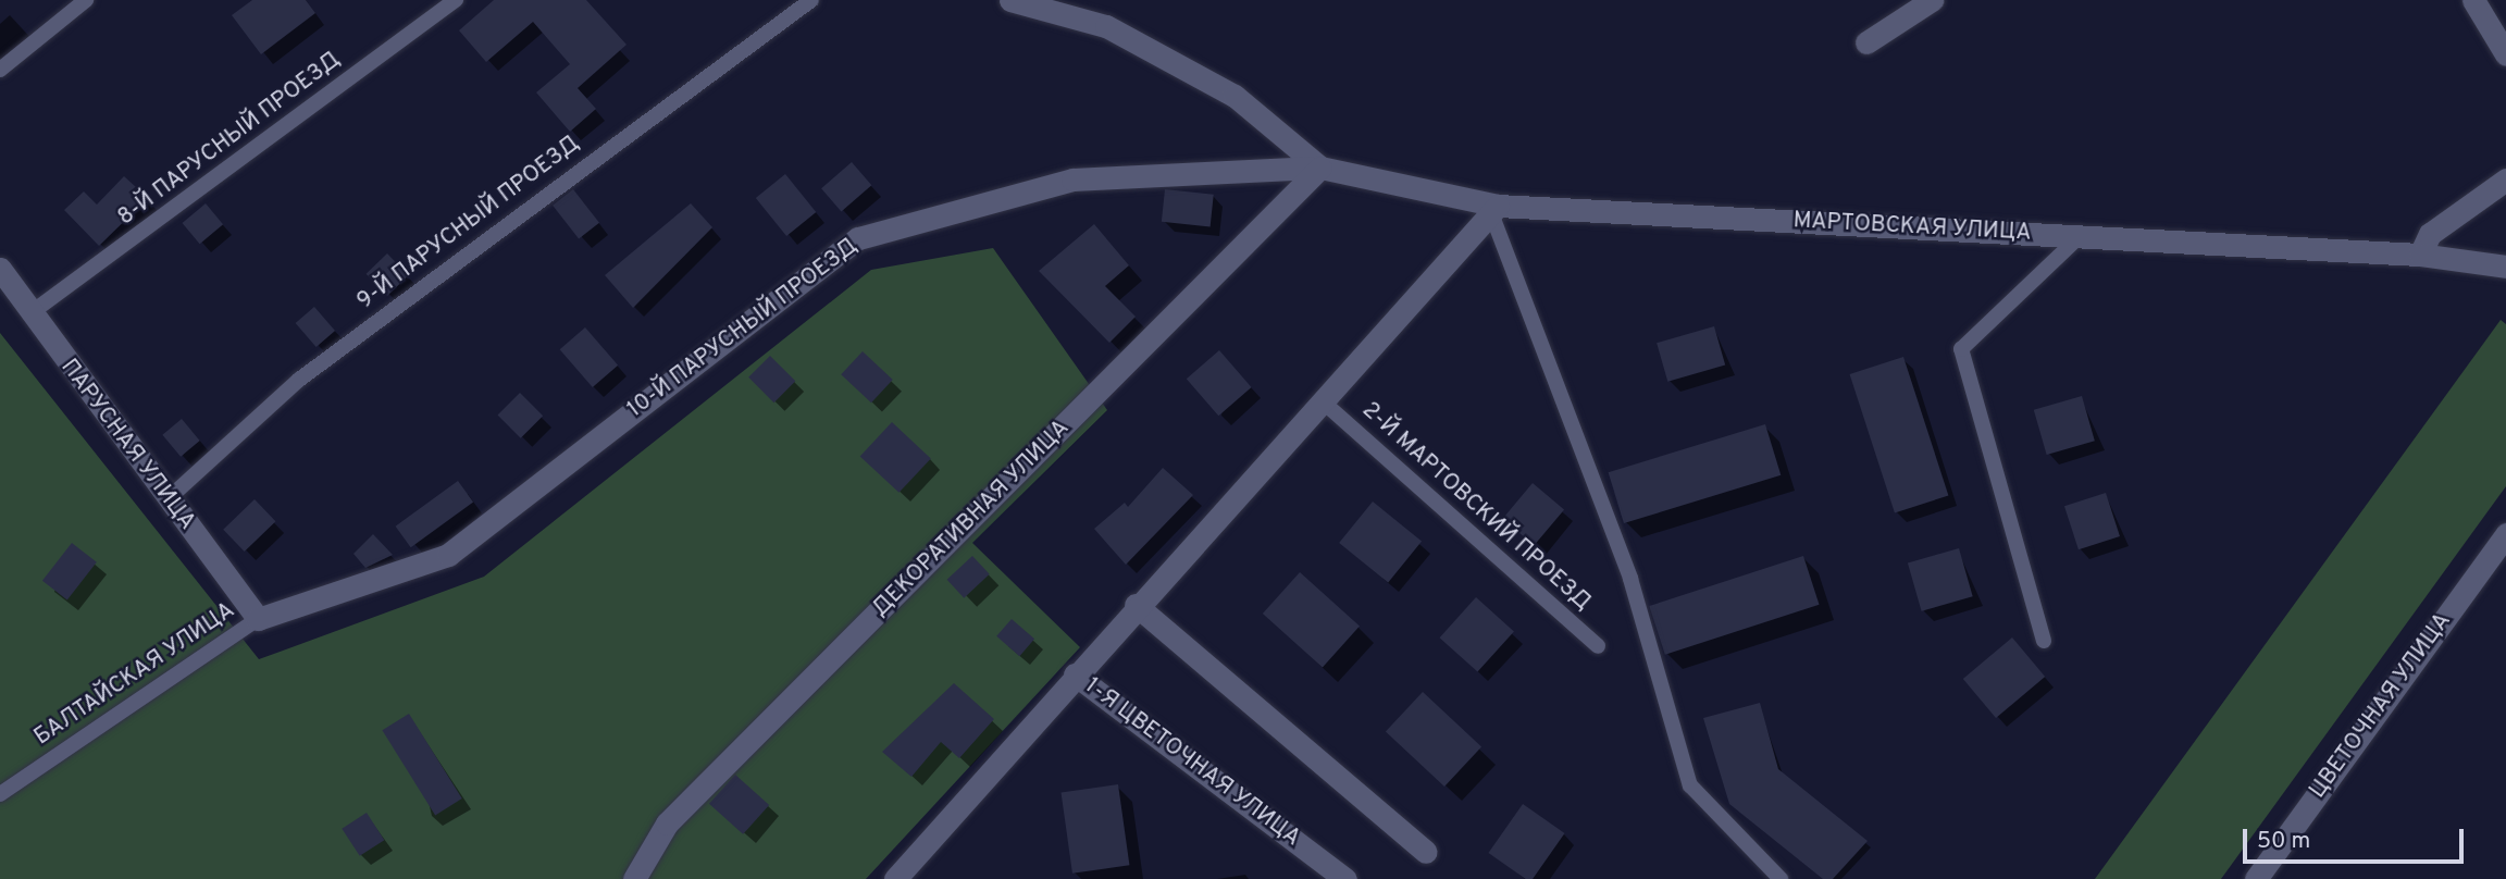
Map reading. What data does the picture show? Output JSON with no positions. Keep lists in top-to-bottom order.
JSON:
{
  "streets": {
    "street": [
      "МАРТОВСКАЯ УЛИЦА",
      "10-Й ПАРУСНЫЙ ПРОЕЗД",
      "ПАРУСНАЯ УЛИЦА",
      "ДЕКОРАТИВНАЯ УЛИЦА",
      "ЦВЕТОЧНАЯ УЛИЦА",
      "1-Я ЦВЕТОЧНАЯ УЛИЦА"
    ],
    "lane": [
      "8-Й ПАРУСНЫЙ ПРОЕЗД",
      "9-Й ПАРУСНЫЙ ПРОЕЗД",
      "2-Й МАРТОВСКИЙ ПРОЕЗД",
      "БАЛТАЙСКАЯ УЛИЦА"
    ]
  },
  "crossings": [
    ["8-Й ПАРУСНЫЙ ПРОЕЗД", "ПАРУСНАЯ УЛИЦА"],
    ["9-Й ПАРУСНЫЙ ПРОЕЗД", "ПАРУСНАЯ УЛИЦА"],
    ["МАРТОВСКАЯ УЛИЦА", "10-Й ПАРУСНЫЙ ПРОЕЗД"],
    ["МАРТОВСКАЯ УЛИЦА", "ДЕКОРАТИВНАЯ УЛИЦА"],
    ["10-Й ПАРУСНЫЙ ПРОЕЗД", "ПАРУСНАЯ УЛИЦА"],
    ["10-Й ПАРУСНЫЙ ПРОЕЗД", "ДЕКОРАТИВНАЯ УЛИЦА"],
    ["10-Й ПАРУСНЫЙ ПРОЕЗД", "БАЛТАЙСКАЯ УЛИЦА"],
    ["ПАРУСНАЯ УЛИЦА", "БАЛТАЙСКАЯ УЛИЦА"]
  ],
  "scale_bar": "50 m"
}
